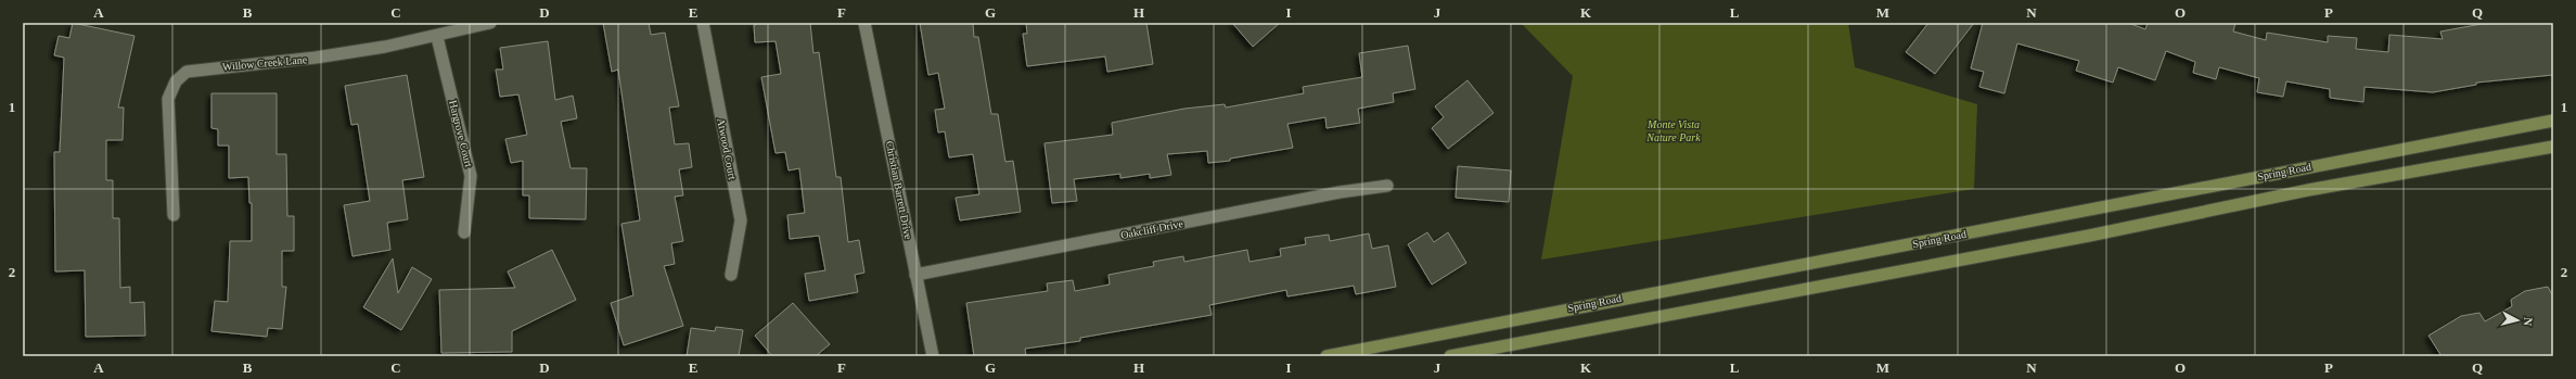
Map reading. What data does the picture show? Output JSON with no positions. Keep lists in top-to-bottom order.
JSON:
{
  "streets": {
    "main road": ["Spring Road"],
    "street": [
      "Willow Creek Lane",
      "Hargrove Court",
      "Atwood Court",
      "Christian Barrett Drive",
      "Oakcliff Drive"
    ]
  },
  "crossings": [
    ["Willow Creek Lane", "Hargrove Court"],
    ["Christian Barrett Drive", "Oakcliff Drive"]
  ],
  "parks": ["Monte Vista Nature Park"],
  "north": "right",
  "grid": {
    "columns": [
      "A",
      "B",
      "C",
      "D",
      "E",
      "F",
      "G",
      "H",
      "I",
      "J",
      "K",
      "L",
      "M",
      "N",
      "O",
      "P",
      "Q"
    ],
    "rows": ["1", "2"]
  }
}
